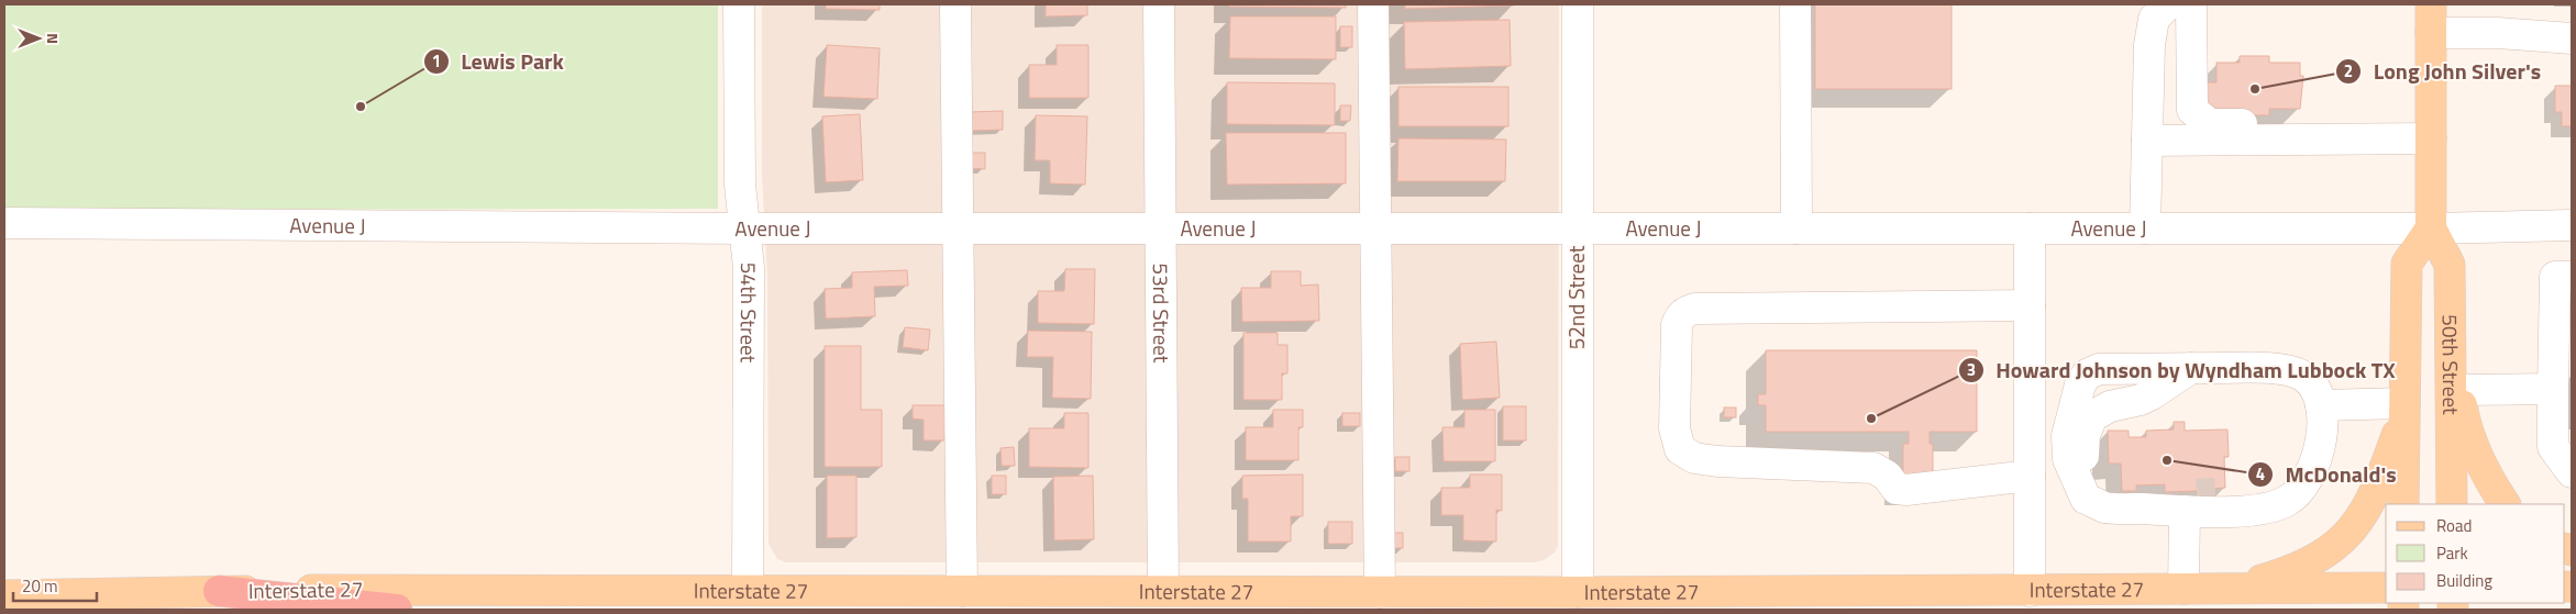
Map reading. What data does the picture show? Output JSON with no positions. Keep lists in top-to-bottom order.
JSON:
{
  "streets": {
    "main road": ["50th Street", "Interstate 27"],
    "street": [
      "Avenue J",
      "52nd Street",
      "54th Street",
      "53rd Street"
    ]
  },
  "crossings": [
    ["Avenue J", "52nd Street"],
    ["Avenue J", "54th Street"],
    ["Avenue J", "53rd Street"],
    ["Avenue J", "50th Street"],
    ["52nd Street", "Interstate 27"],
    ["54th Street", "Interstate 27"],
    ["53rd Street", "Interstate 27"]
  ],
  "places": [
    "Long John Silver's",
    "Lewis Park",
    "Howard Johnson by Wyndham Lubbock TX",
    "McDonald's"
  ],
  "legend": ["Road", "Park", "Building"],
  "scale_bar": "20 m",
  "north": "right"
}
